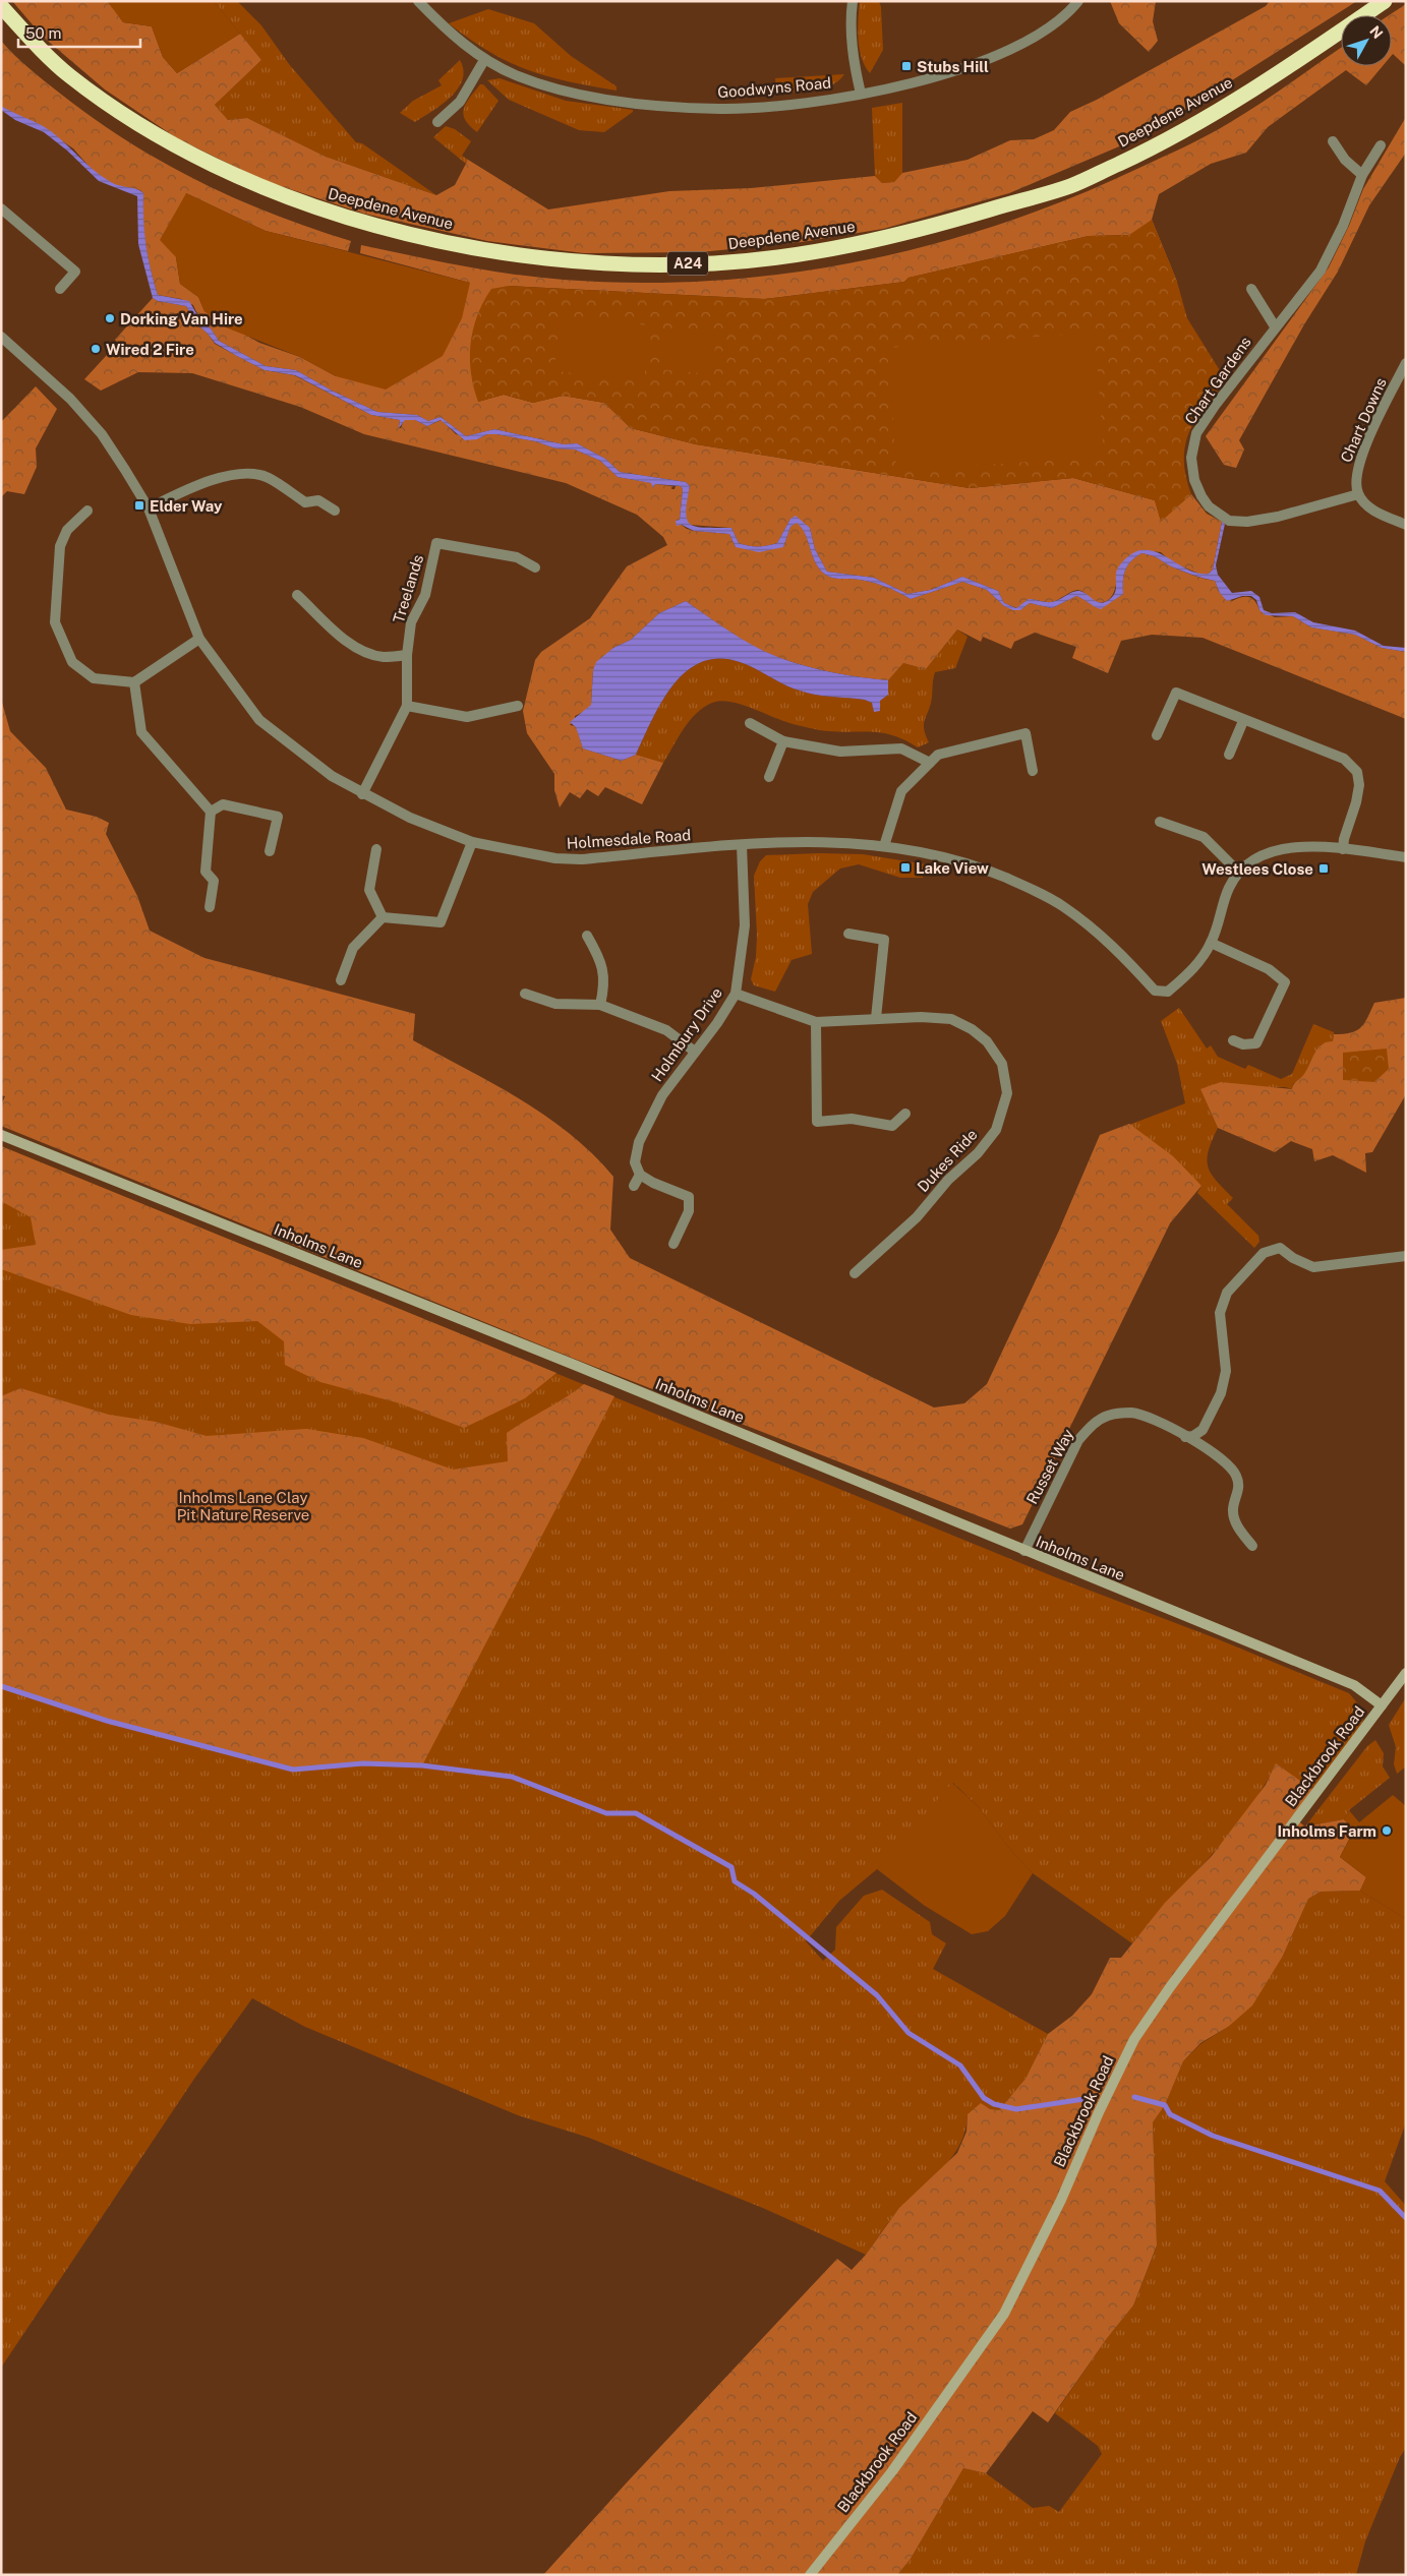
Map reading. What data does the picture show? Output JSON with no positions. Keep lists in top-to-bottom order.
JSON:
{
  "streets": {
    "highway": ["Deepdene Avenue", "A24"],
    "street": [
      "Goodwyns Road",
      "Chart Gardens",
      "Chart Downs",
      "Treelands",
      "Holmesdale Road",
      "Holmbury Drive",
      "Dukes Ride",
      "Inholms Lane",
      "Russet Way",
      "Blackbrook Road"
    ]
  },
  "crossings": [
    ["Chart Gardens", "Chart Downs"],
    ["Treelands", "Holmesdale Road"],
    ["Holmesdale Road", "Holmbury Drive"],
    ["Holmbury Drive", "Dukes Ride"],
    ["Inholms Lane", "Russet Way"],
    ["Inholms Lane", "Blackbrook Road"]
  ],
  "parks": ["Inholms Lane Clay Pit Nature Reserve"],
  "places": {
    "transit": [
      "Stubs Hill",
      "Elder Way",
      "Lake View",
      "Westlees Close"
    ],
    "other": ["Dorking Van Hire", "Wired 2 Fire", "Inholms Farm"]
  },
  "scale_bar": "50 m",
  "north": "top right"
}
